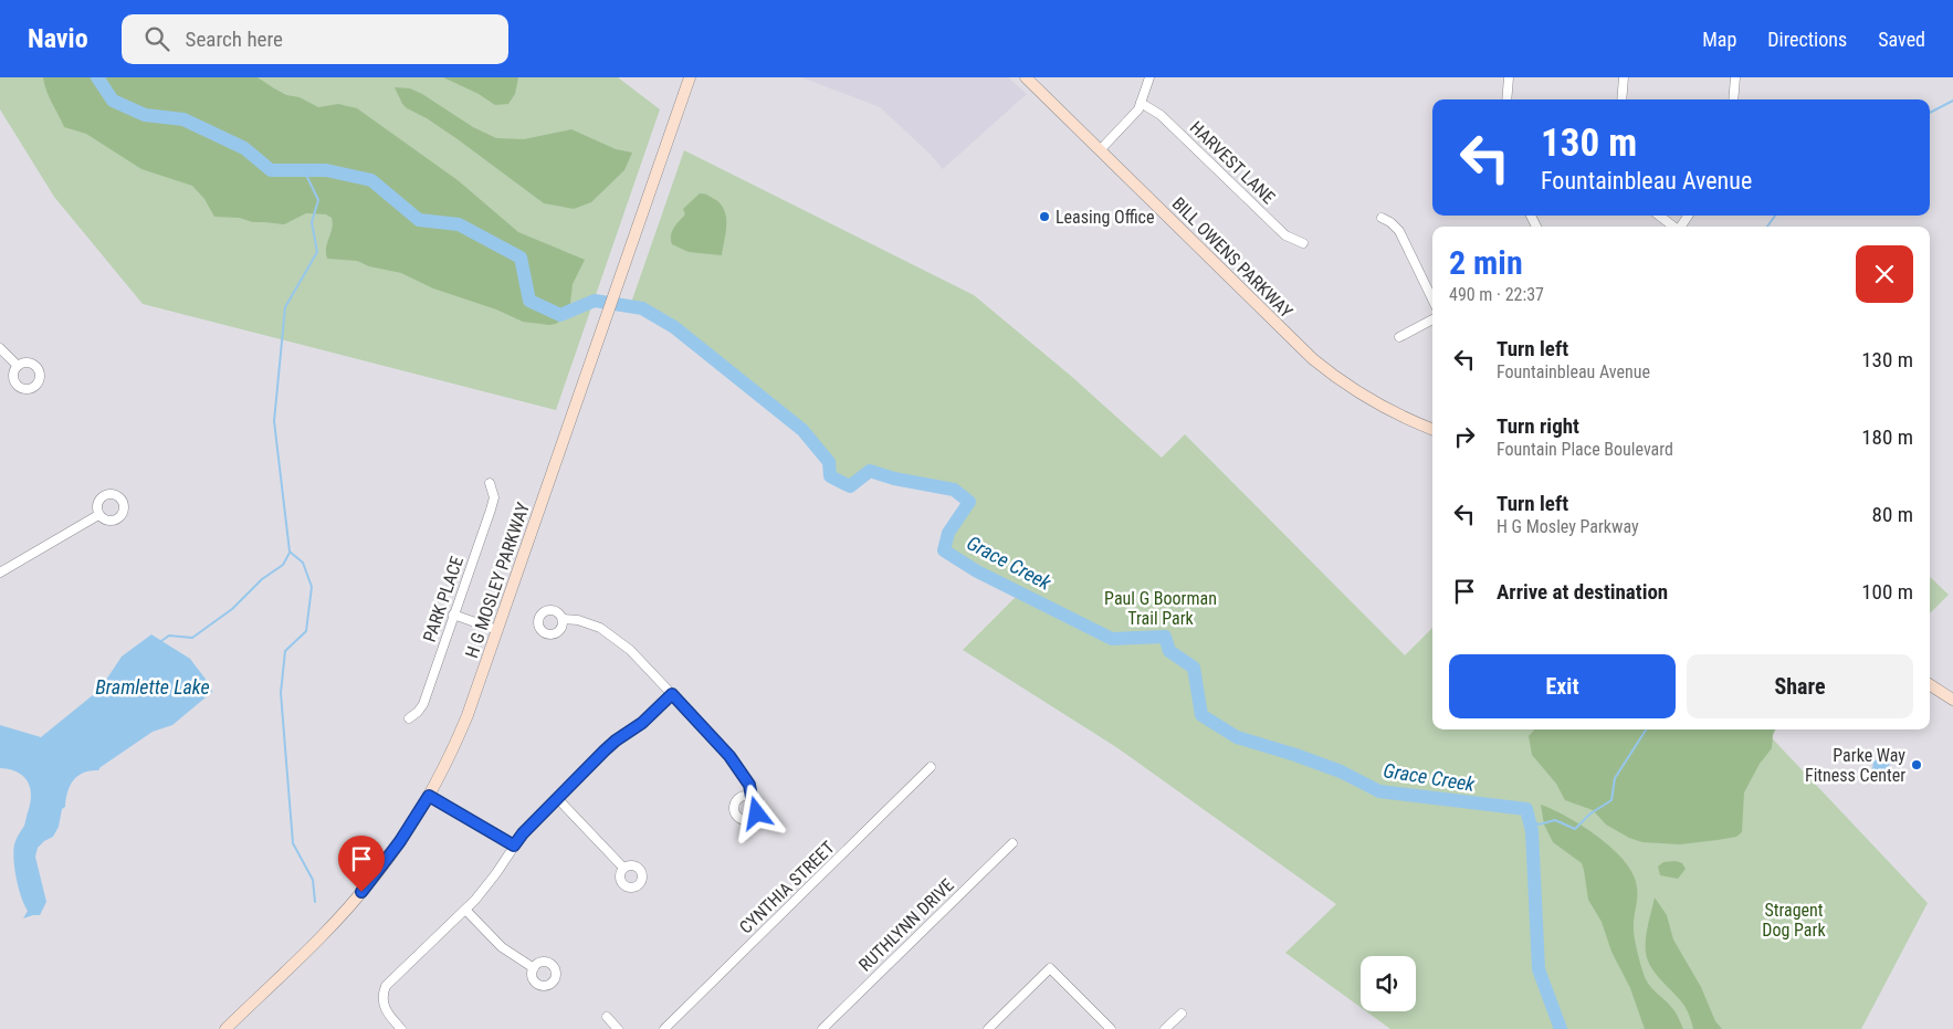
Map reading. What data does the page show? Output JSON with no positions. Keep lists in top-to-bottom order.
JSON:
{
  "streets": {
    "main road": ["BILL OWENS PARKWAY", "H G MOSLEY PARKWAY"],
    "street": [
      "HARVEST LANE",
      "PARK PLACE",
      "CYNTHIA STREET",
      "RUTHLYNN DRIVE"
    ]
  },
  "water": ["Grace Creek", "Bramlette Lake"],
  "parks": ["Paul G Boorman Trail Park", "Stragent Dog Park"],
  "places": ["Leasing Office", "Parke Way Fitness Center"],
  "page": {
    "header": "Navio",
    "search": "Search here",
    "nav": ["Map", "Directions", "Saved"],
    "turn": ["130 m", "Fountainbleau Avenue"],
    "heading": ["2 min", "490 m · 22:37"],
    "list": [
      {
        "name": "Turn left",
        "note": "Fountainbleau Avenue",
        "value": "130 m"
      },
      {
        "name": "Turn right",
        "note": "Fountain Place Boulevard",
        "value": "180 m"
      },
      {
        "name": "Turn left",
        "note": "H G Mosley Parkway",
        "value": "80 m"
      },
      {
        "name": "Arrive at destination",
        "value": "100 m"
      }
    ],
    "buttons": ["Exit", "Share"]
  }
}
